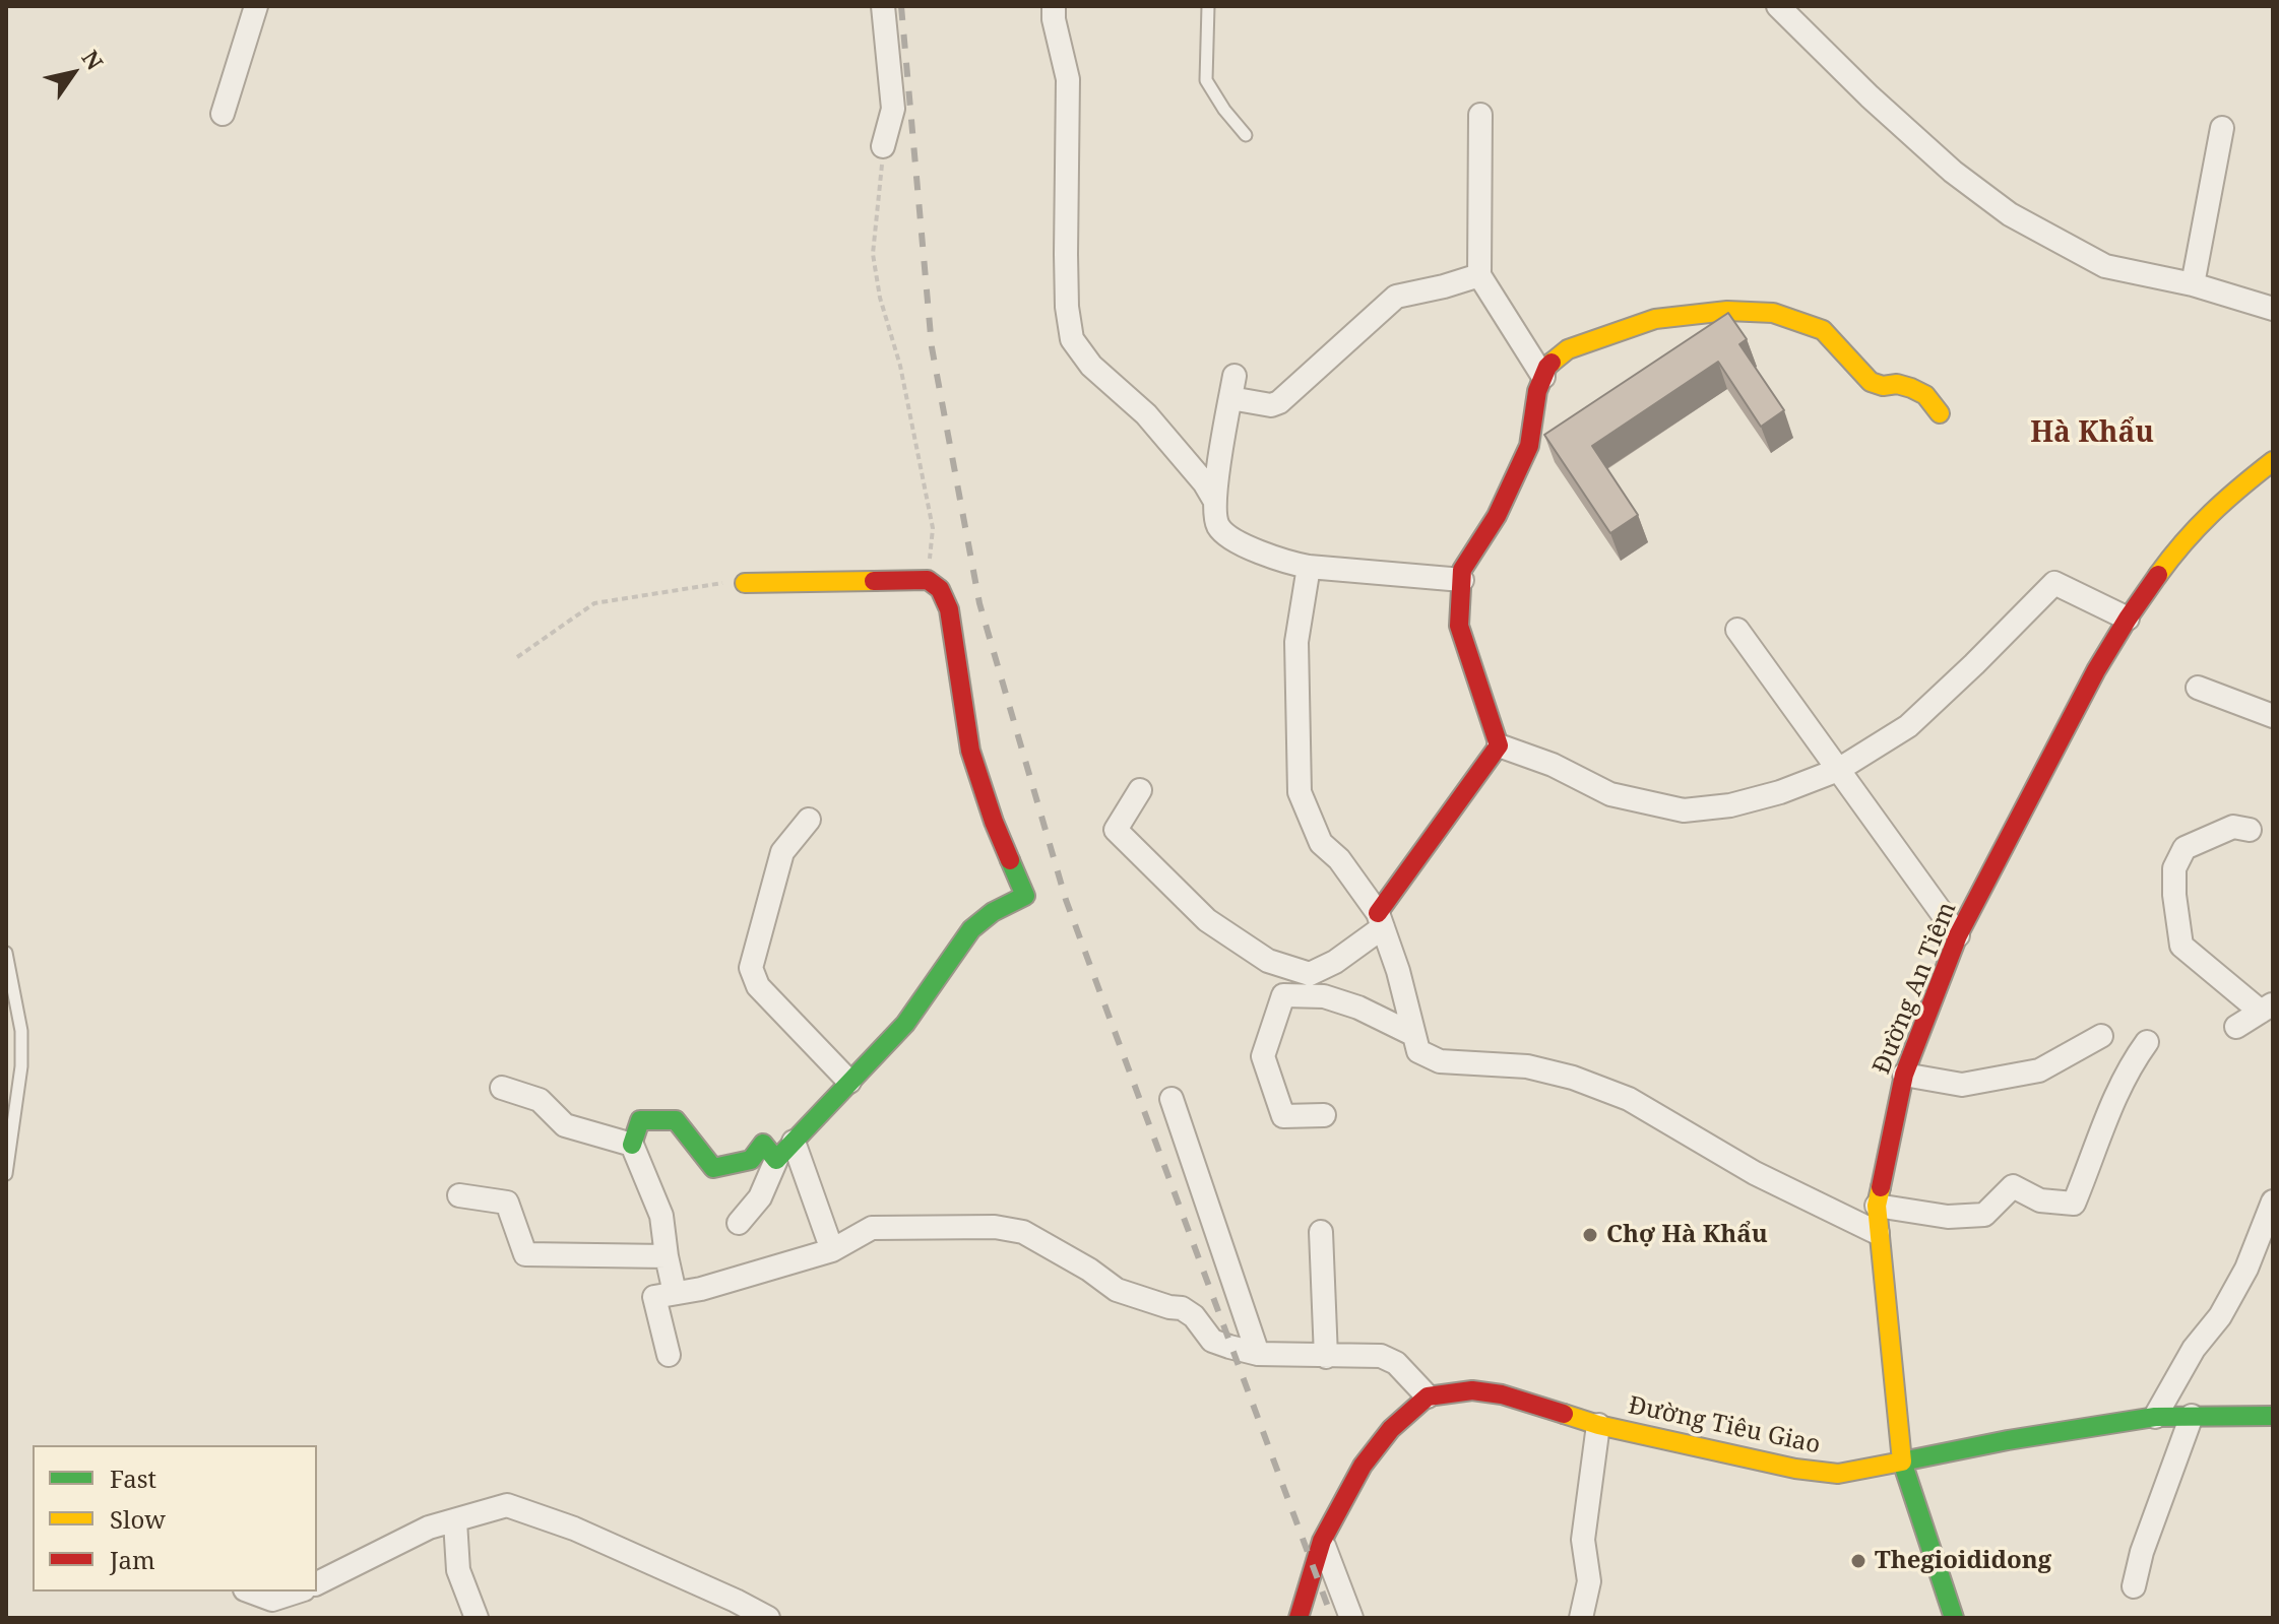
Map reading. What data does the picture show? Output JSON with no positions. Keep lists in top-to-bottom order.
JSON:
{
  "streets": {
    "main road": ["Đường An Tiêm", "Đường Tiêu Giao"]
  },
  "crossings": [
    ["Đường An Tiêm", "Đường Tiêu Giao"]
  ],
  "districts": ["Hà Khẩu"],
  "places": ["Chợ Hà Khẩu", "Thegioididong"],
  "legend": ["Fast", "Slow", "Jam"],
  "north": "top right"
}
